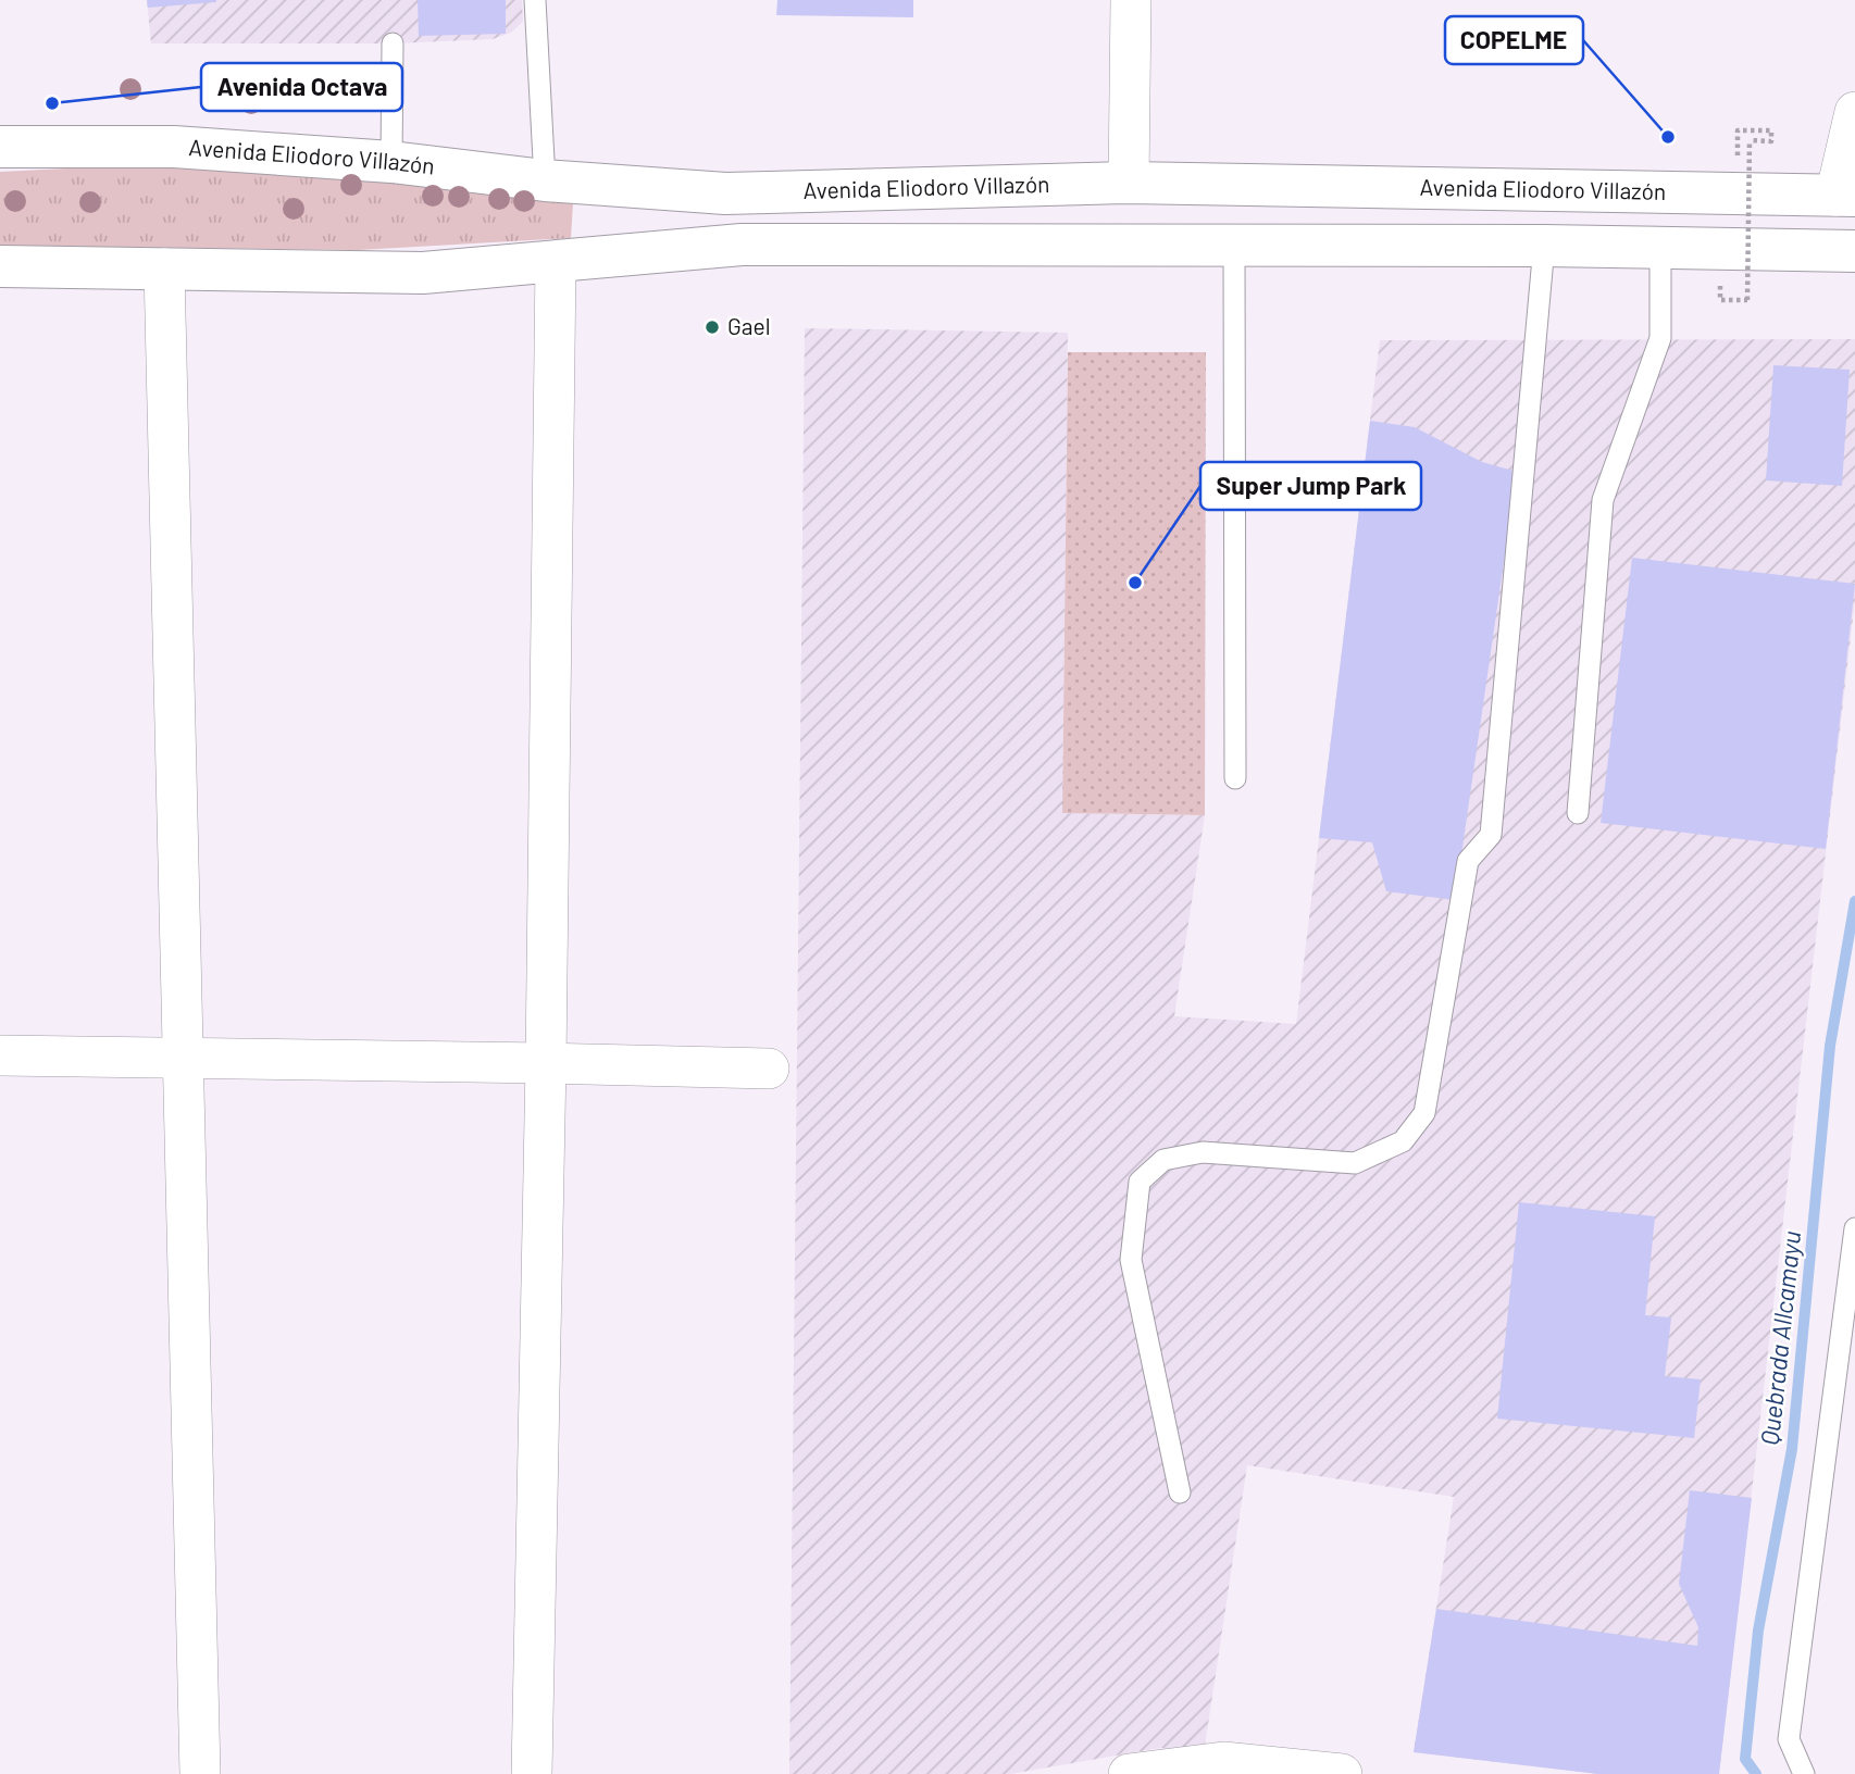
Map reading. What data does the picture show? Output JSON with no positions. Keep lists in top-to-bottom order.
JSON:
{
  "streets": {
    "highway": ["Avenida Eliodoro Villazón"]
  },
  "water": ["Quebrada Allcamayu"],
  "places": [
    "Avenida Octava",
    "COPELME",
    "Gael",
    "Super Jump Park"
  ]
}
